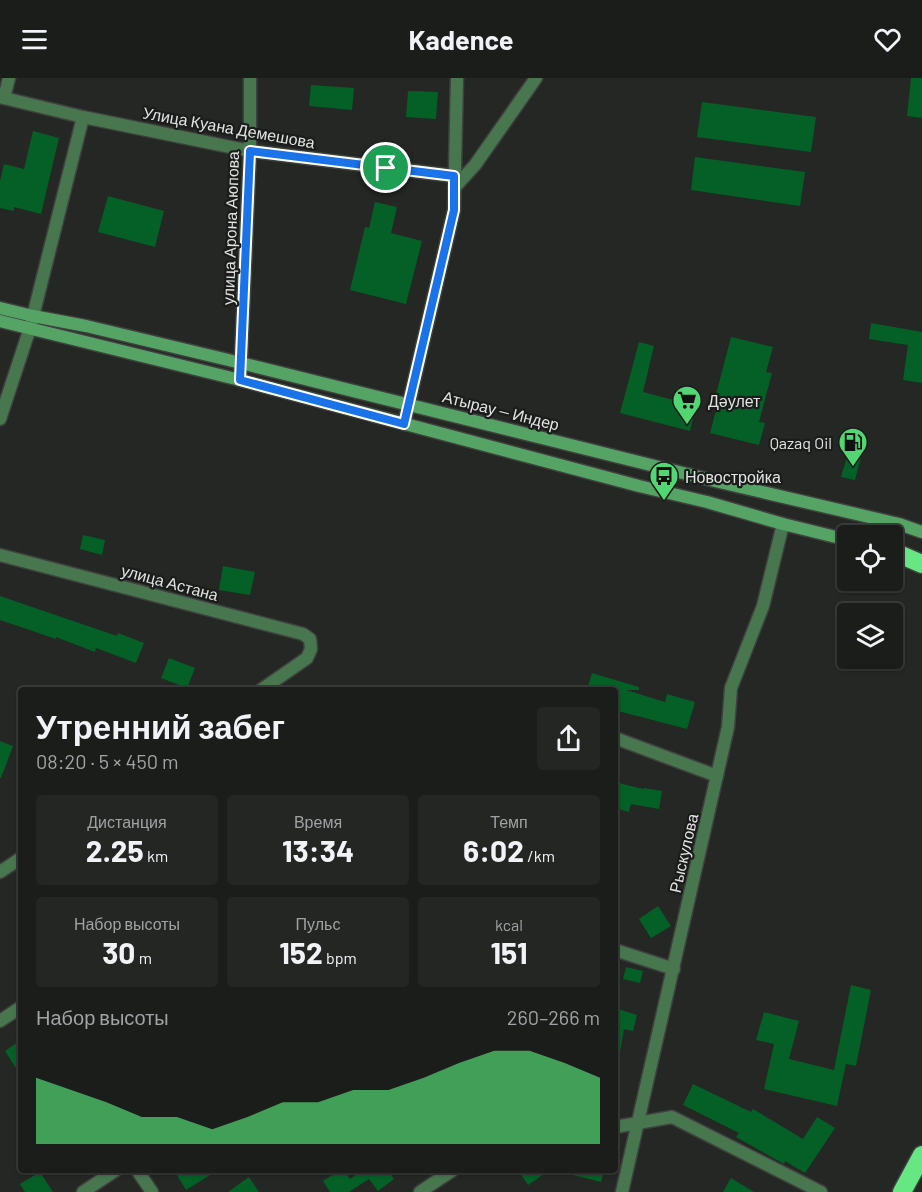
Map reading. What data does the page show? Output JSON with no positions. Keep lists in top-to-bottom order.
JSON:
{
  "streets": {
    "main road": ["Атырау — Индер"],
    "street": [
      "Улица Куана Демешова",
      "улица Арона Аюпова",
      "улица Астана",
      "Рыскулова"
    ]
  },
  "crossings": [
    ["Улица Куана Демешова", "улица Арона Аюпова"],
    ["улица Арона Аюпова", "Атырау — Индер"],
    ["Атырау — Индер", "Рыскулова"]
  ],
  "places": {
    "supermarket": ["Дәулет"],
    "fuel station": ["Qazaq Oil"],
    "bus stop": ["Новостройка"]
  },
  "page": {
    "header": "Kadence",
    "heading": ["Утренний забег", "08:20 · 5 × 450 m"],
    "stats": [
      ["Дистанция", "2.25 km"],
      ["Время", "13:34"],
      ["Темп", "6:02 /km"],
      ["Набор высоты", "30 m"],
      ["Пульс", "152 bpm"],
      ["kcal", "151"]
    ],
    "chart": ["Набор высоты", "260–266 m"]
  }
}
